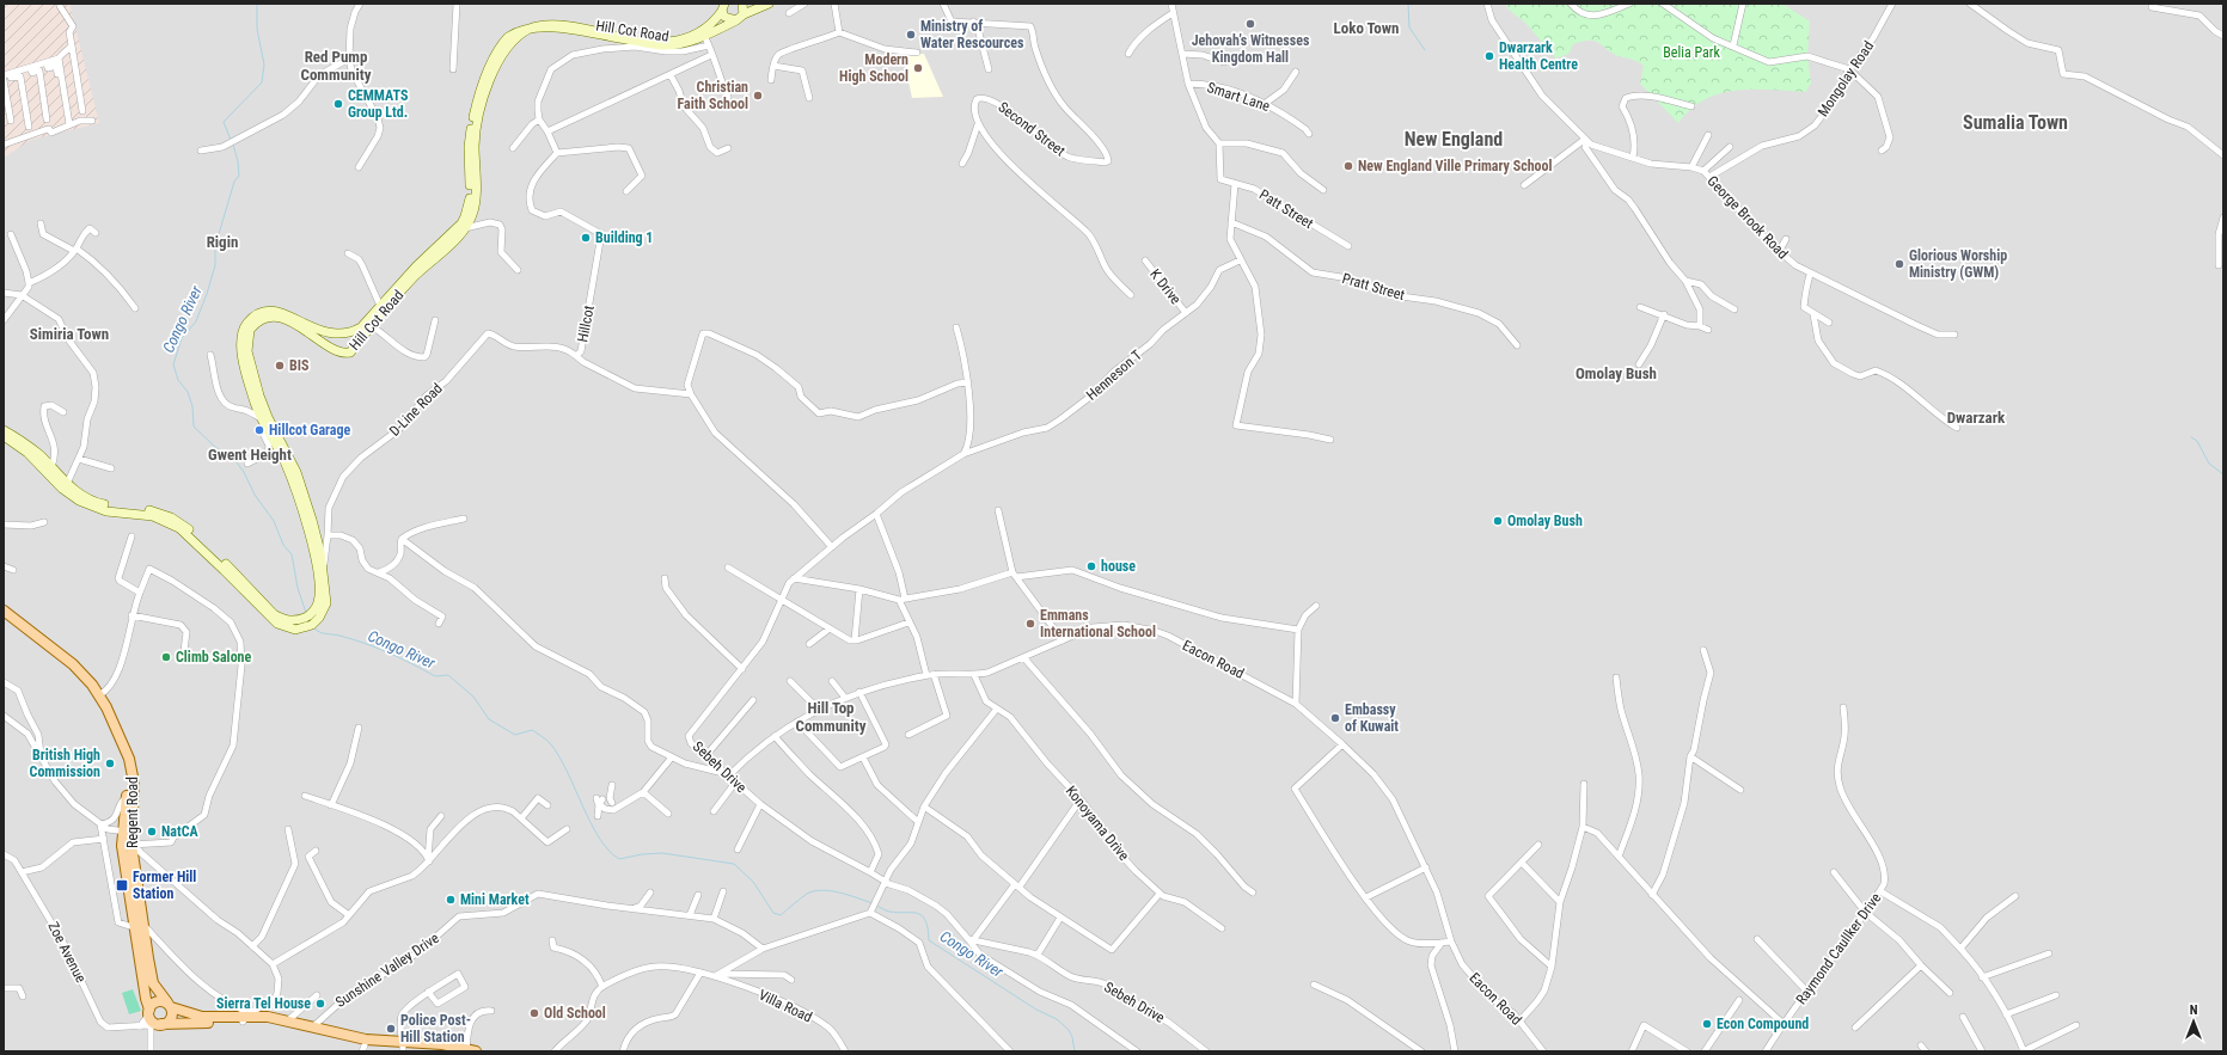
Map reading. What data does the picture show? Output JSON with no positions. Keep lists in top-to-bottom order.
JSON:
{
  "streets": {
    "main road": ["Hill Cot Road", "Regent Road"],
    "street": [
      "Mongolay Road",
      "Smart Lane",
      "Second Street",
      "Patt Street",
      "George Brook Road",
      "K Drive",
      "Pratt Street",
      "Hillcot",
      "Henneson T",
      "D-Line Road",
      "Eacon Road",
      "Sebeh Drive",
      "Konoyama Drive",
      "Raymond Caullker Drive",
      "Zoe Avenue",
      "Sunshine Valley Drive",
      "Villa Road"
    ]
  },
  "crossings": [
    ["Hill Cot Road", "D-Line Road"],
    ["Mongolay Road", "George Brook Road"],
    ["K Drive", "Henneson T"],
    ["Hillcot", "D-Line Road"],
    ["Henneson T", "Sebeh Drive"],
    ["Eacon Road", "Sebeh Drive"],
    ["Eacon Road", "Konoyama Drive"],
    ["Regent Road", "Zoe Avenue"]
  ],
  "districts": [
    "Loko Town",
    "Red Pump Community",
    "Sumalia Town",
    "New England",
    "Rigin",
    "Simiria Town",
    "Omolay Bush",
    "Dwarzark",
    "Gwent Height",
    "Hill Top Community"
  ],
  "water": ["Congo River"],
  "parks": ["Belia Park"],
  "places": {
    "other": [
      "Jehovah’s Witnesses Kingdom Hall",
      "Ministry of Water Rescources",
      "Dwarzark Health Centre",
      "Modern High School",
      "Christian Faith School",
      "CEMMATS Group Ltd.",
      "New England Ville Primary School",
      "Building 1",
      "Glorious Worship Ministry (GWM)",
      "BIS",
      "Hillcot Garage",
      "Omolay Bush",
      "house",
      "Emmans International School",
      "Climb Salone",
      "Embassy of Kuwait",
      "British High Commission",
      "NatCA",
      "Mini Market",
      "Sierra Tel House",
      "Old School",
      "Econ Compound",
      "Police Post- Hill Station"
    ],
    "transit": ["Former Hill Station"]
  },
  "north": "top"
}
